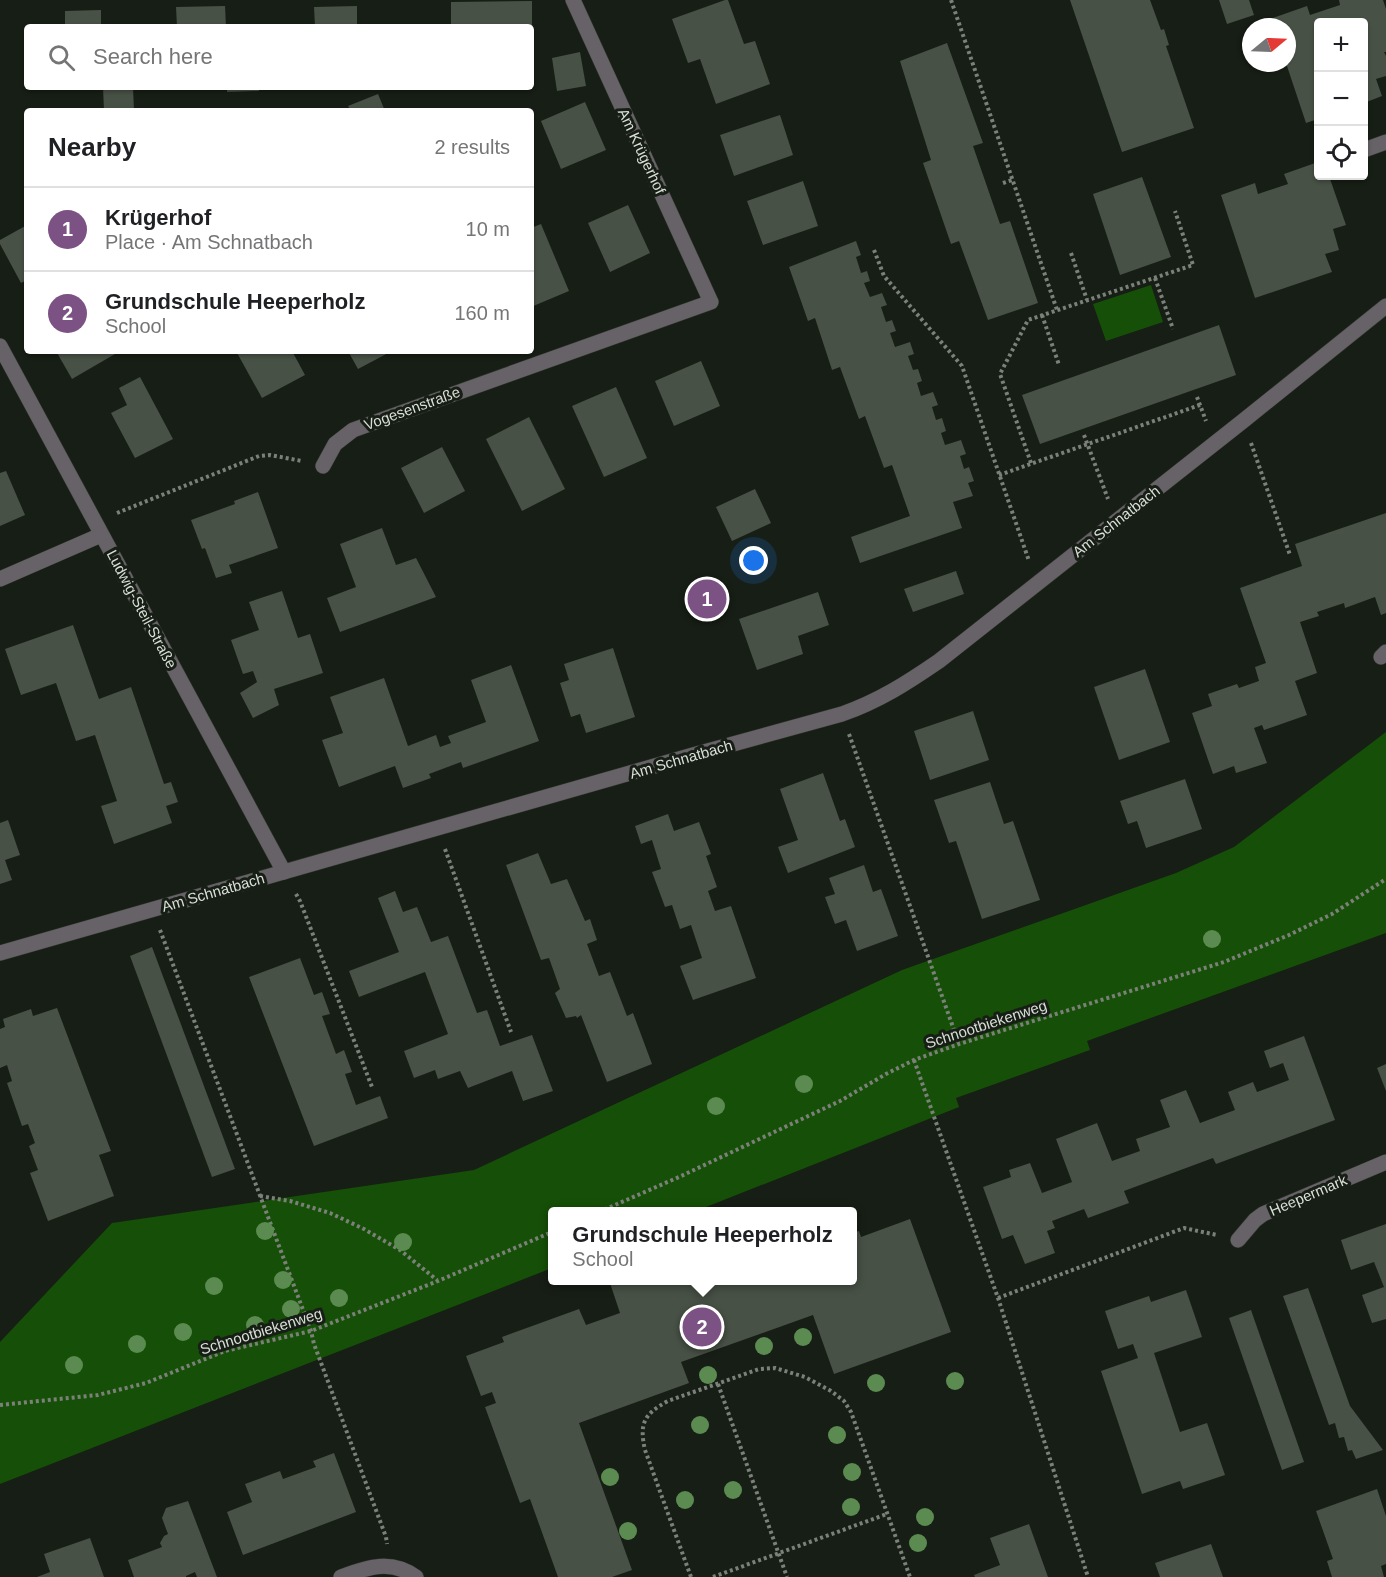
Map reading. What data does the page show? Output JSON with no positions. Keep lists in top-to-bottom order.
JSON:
{
  "streets": {
    "street": [
      "Am Krügerhof",
      "Vogesenstraße",
      "Am Schnatbach",
      "Ludwig-Steil-Straße",
      "Heepermark"
    ],
    "path": ["Schnootbiekenweg"]
  },
  "crossings": [
    ["Am Krügerhof", "Vogesenstraße"],
    ["Am Schnatbach", "Ludwig-Steil-Straße"]
  ],
  "north": "right",
  "page": {
    "map_buttons": ["+", "−"],
    "search": "Search here",
    "heading": ["Nearby", "2 results"],
    "list": [
      {
        "mark": "1",
        "name": "Krügerhof",
        "note": "Place · Am Schnatbach",
        "value": "10 m"
      },
      {
        "mark": "2",
        "name": "Grundschule Heeperholz",
        "note": "School",
        "value": "160 m"
      }
    ],
    "pins": ["1", "2"],
    "popup": ["Grundschule Heeperholz", "School"]
  }
}
